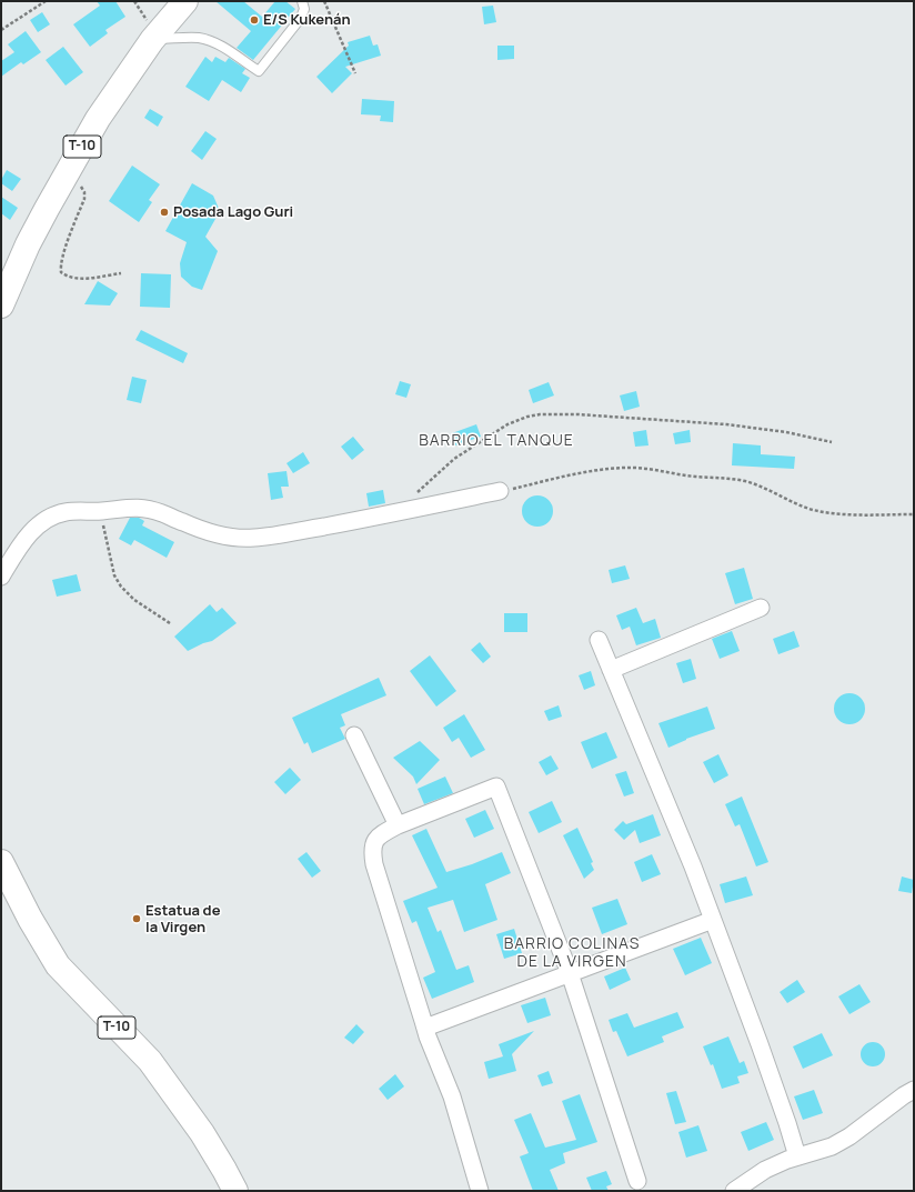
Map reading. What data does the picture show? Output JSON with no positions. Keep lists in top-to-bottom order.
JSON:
{
  "streets": {
    "highway": ["T-10"]
  },
  "districts": ["BARRIO EL TANQUE", "BARRIO COLINAS DE LA VIRGEN"],
  "places": ["E/S Kukenán", "Posada Lago Guri", "Estatua de la Virgen"]
}
